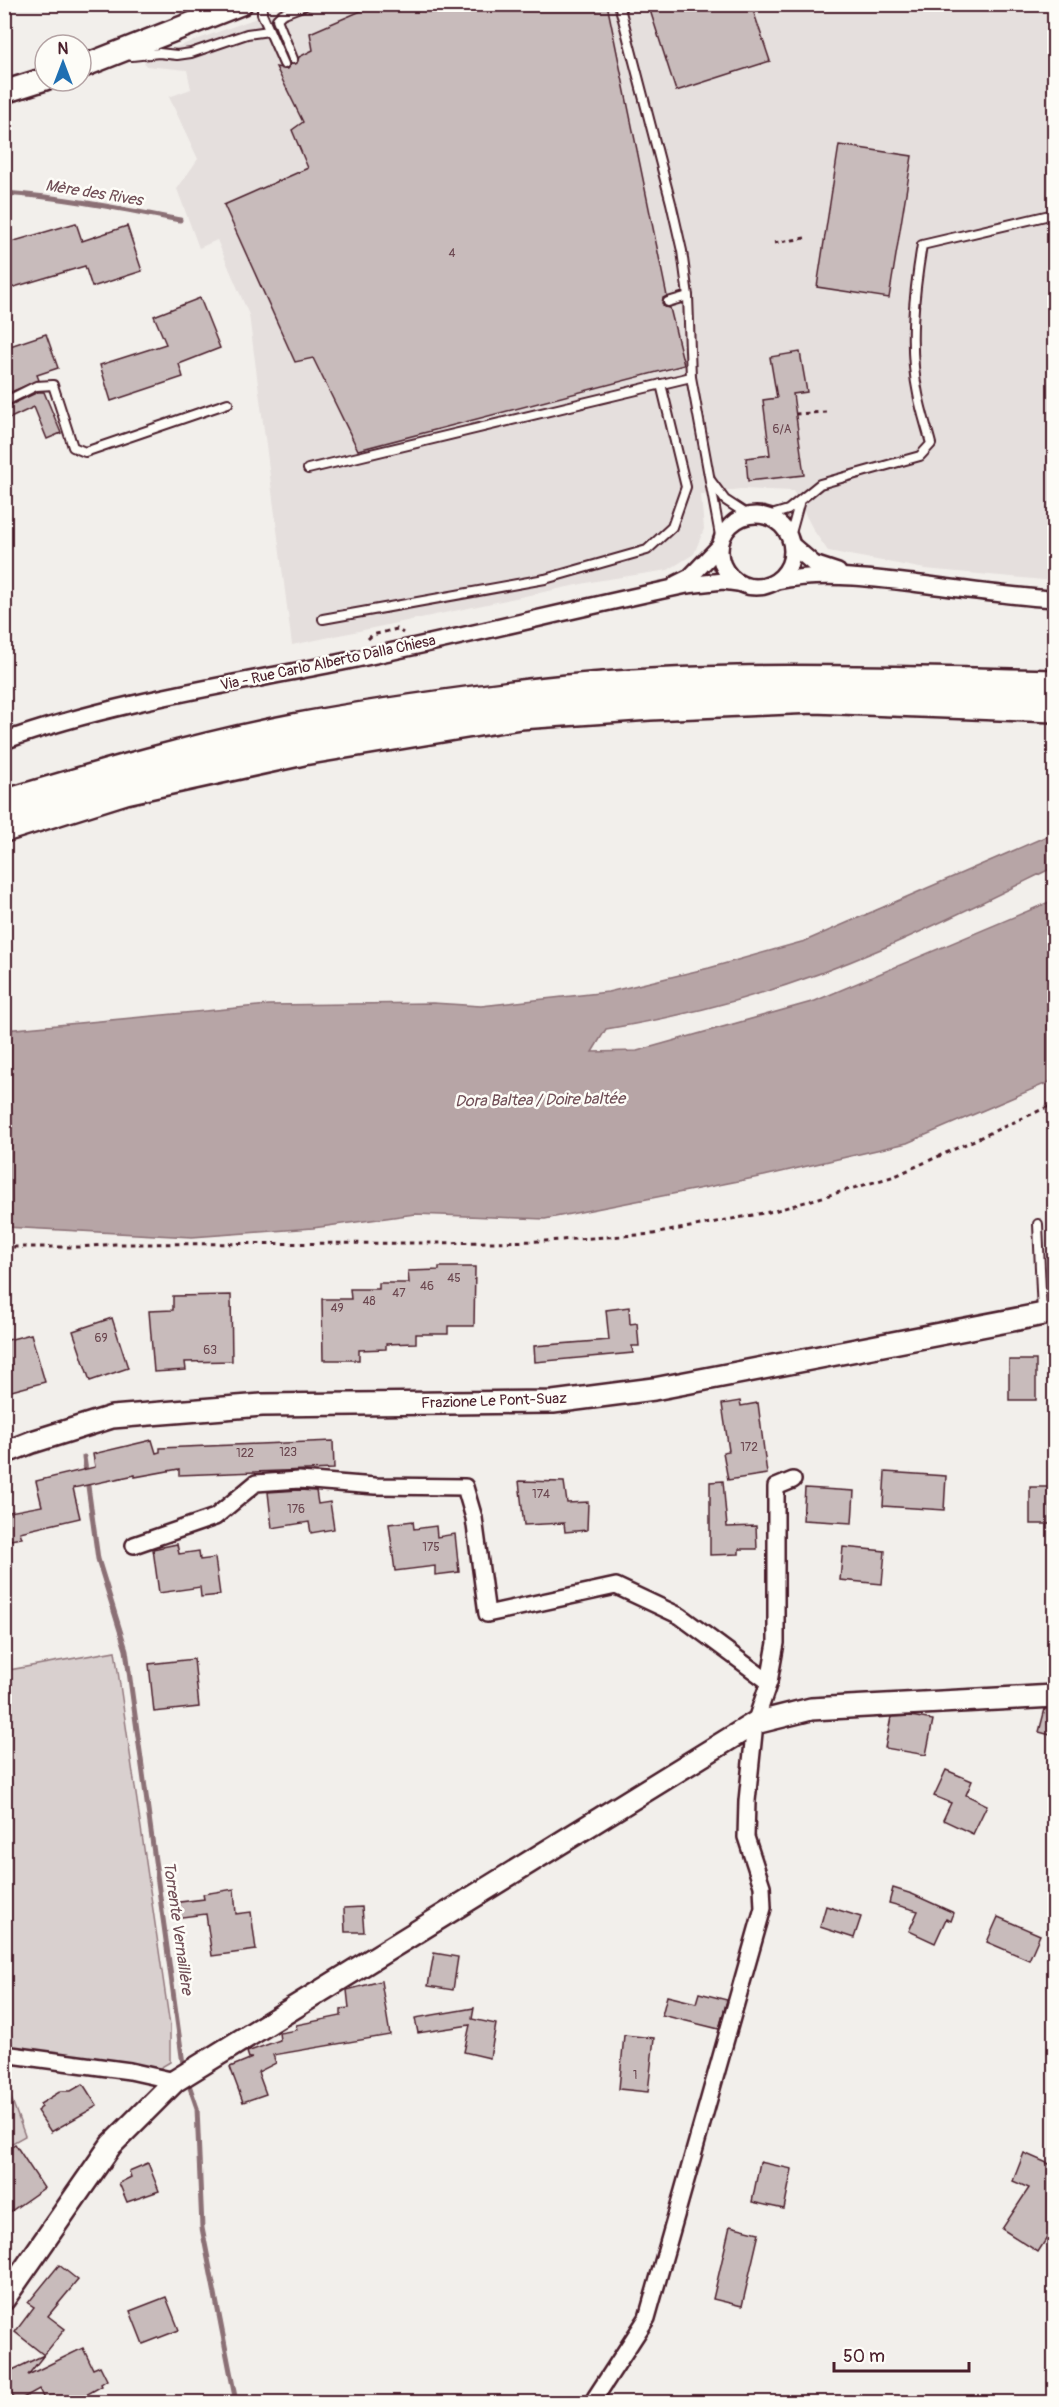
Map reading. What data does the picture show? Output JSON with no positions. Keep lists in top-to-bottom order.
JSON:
{
  "streets": {
    "main road": ["Frazione Le Pont-Suaz"],
    "street": ["Via - Rue Carlo Alberto Dalla Chiesa"]
  },
  "water": ["Mère des Rives", "Dora Baltea / Doire baltée", "Torrente Vernaillère"],
  "house_numbers": [
    "4",
    "6/A",
    "45",
    "46",
    "47",
    "48",
    "49",
    "69",
    "63",
    "172",
    "123",
    "122",
    "174",
    "176",
    "175",
    "1"
  ],
  "scale_bar": "50 m",
  "north": "top"
}
